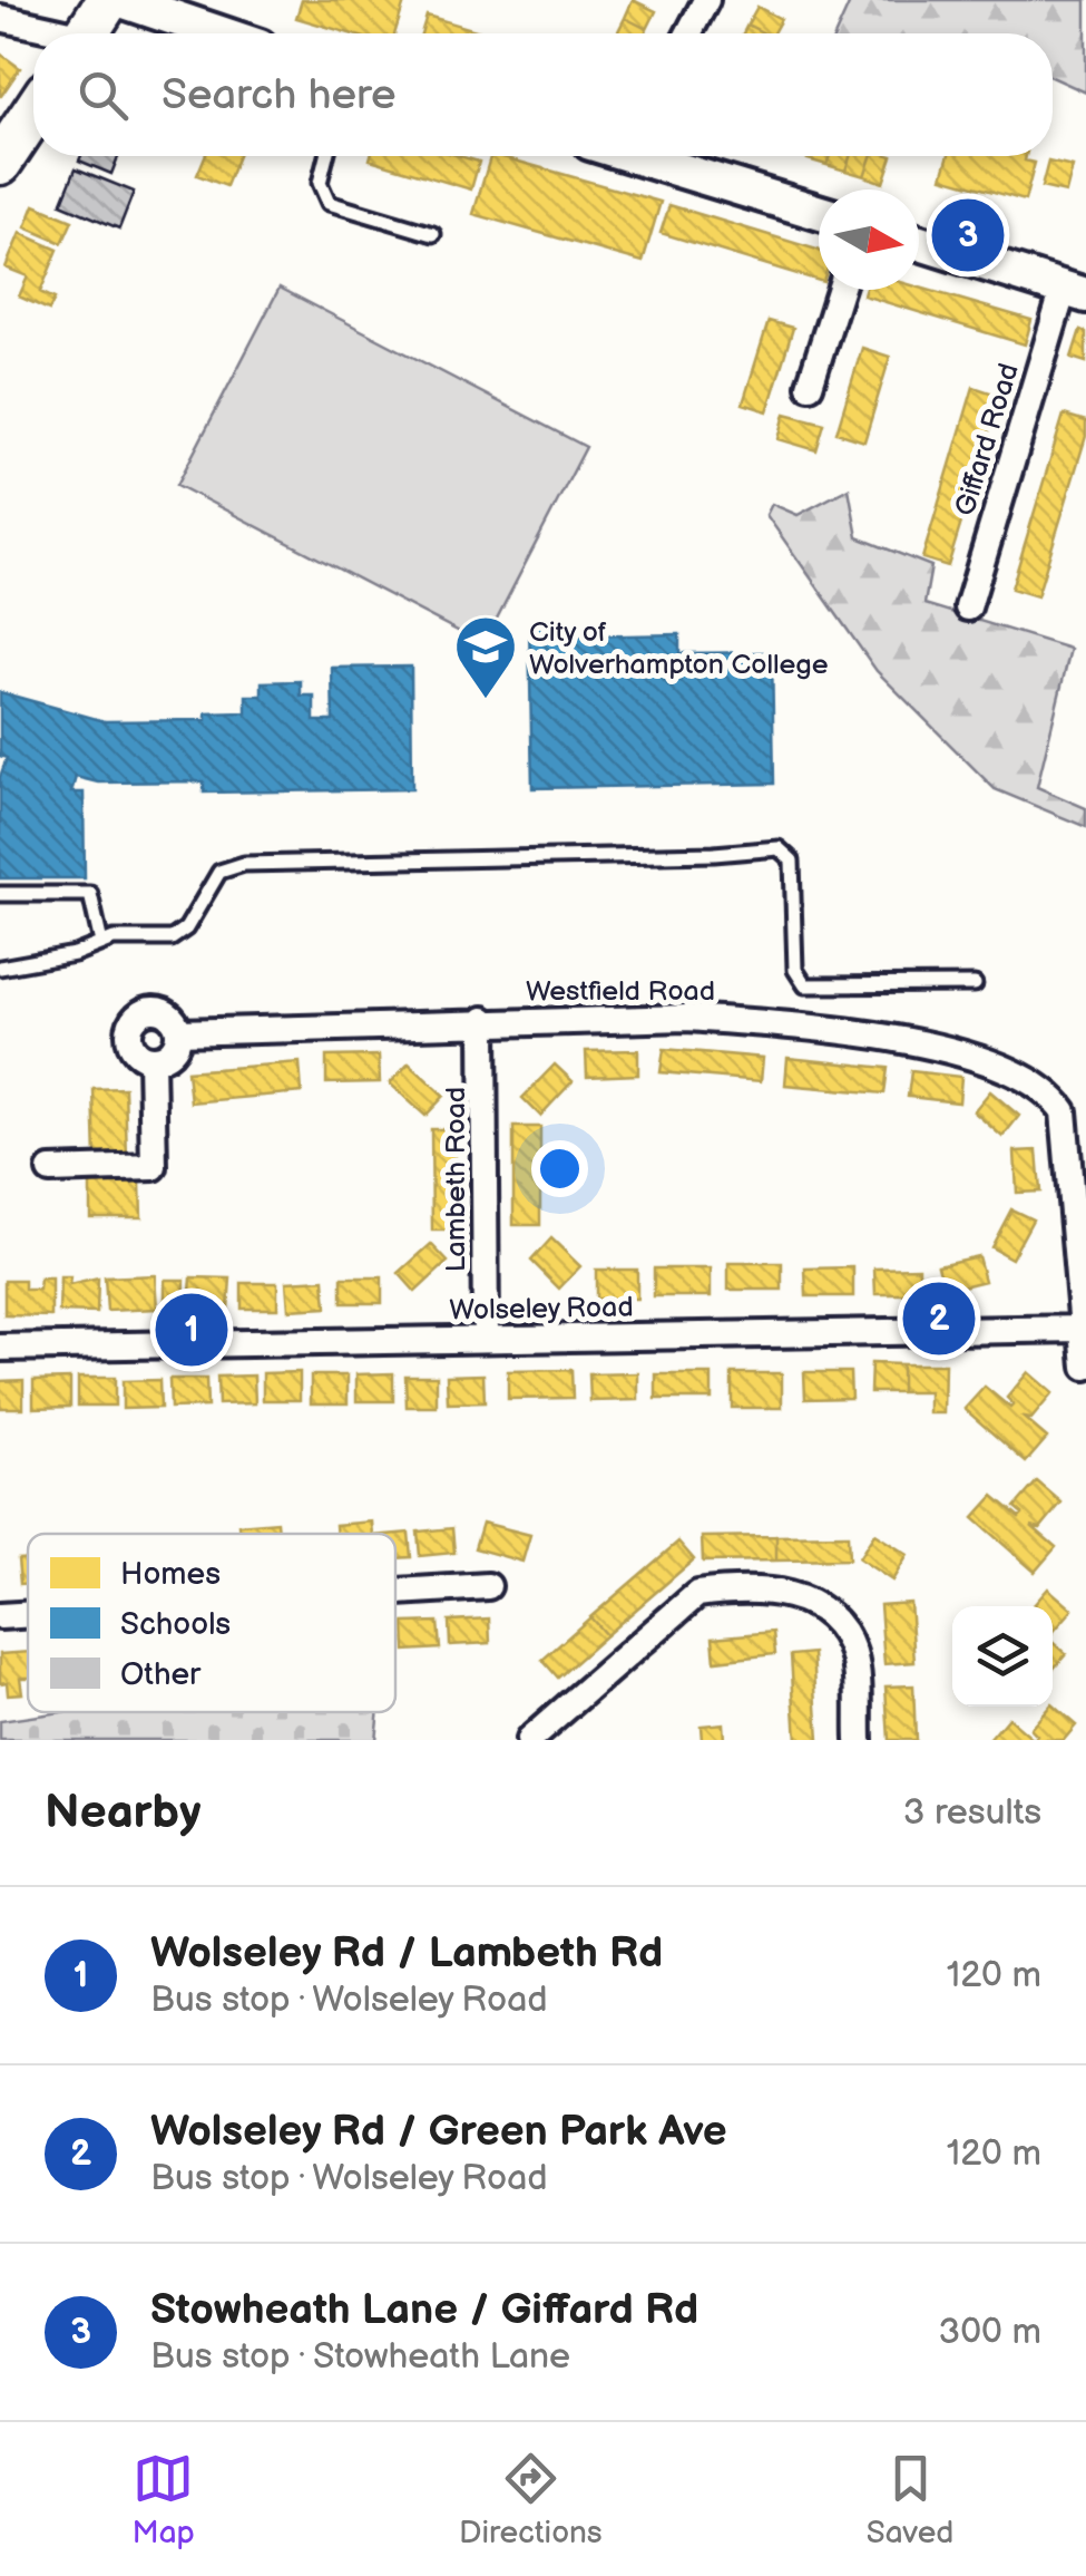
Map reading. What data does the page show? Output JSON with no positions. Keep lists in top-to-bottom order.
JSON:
{
  "streets": {
    "street": [
      "Giffard Road",
      "Westfield Road",
      "Lambeth Road",
      "Wolseley Road"
    ]
  },
  "crossings": [
    ["Westfield Road", "Lambeth Road"],
    ["Westfield Road", "Wolseley Road"],
    ["Lambeth Road", "Wolseley Road"]
  ],
  "places": {
    "school or university": ["City of Wolverhampton College"]
  },
  "legend": ["Homes", "Schools", "Other"],
  "north": "right",
  "page": {
    "search": "Search here",
    "pins": ["3", "2", "1"],
    "heading": ["Nearby", "3 results"],
    "list": [
      {
        "mark": "1",
        "name": "Wolseley Rd / Lambeth Rd",
        "note": "Bus stop · Wolseley Road",
        "value": "120 m"
      },
      {
        "mark": "2",
        "name": "Wolseley Rd / Green Park Ave",
        "note": "Bus stop · Wolseley Road",
        "value": "120 m"
      },
      {
        "mark": "3",
        "name": "Stowheath Lane / Giffard Rd",
        "note": "Bus stop · Stowheath Lane",
        "value": "300 m"
      }
    ],
    "nav": ["Map", "Directions", "Saved"]
  }
}
